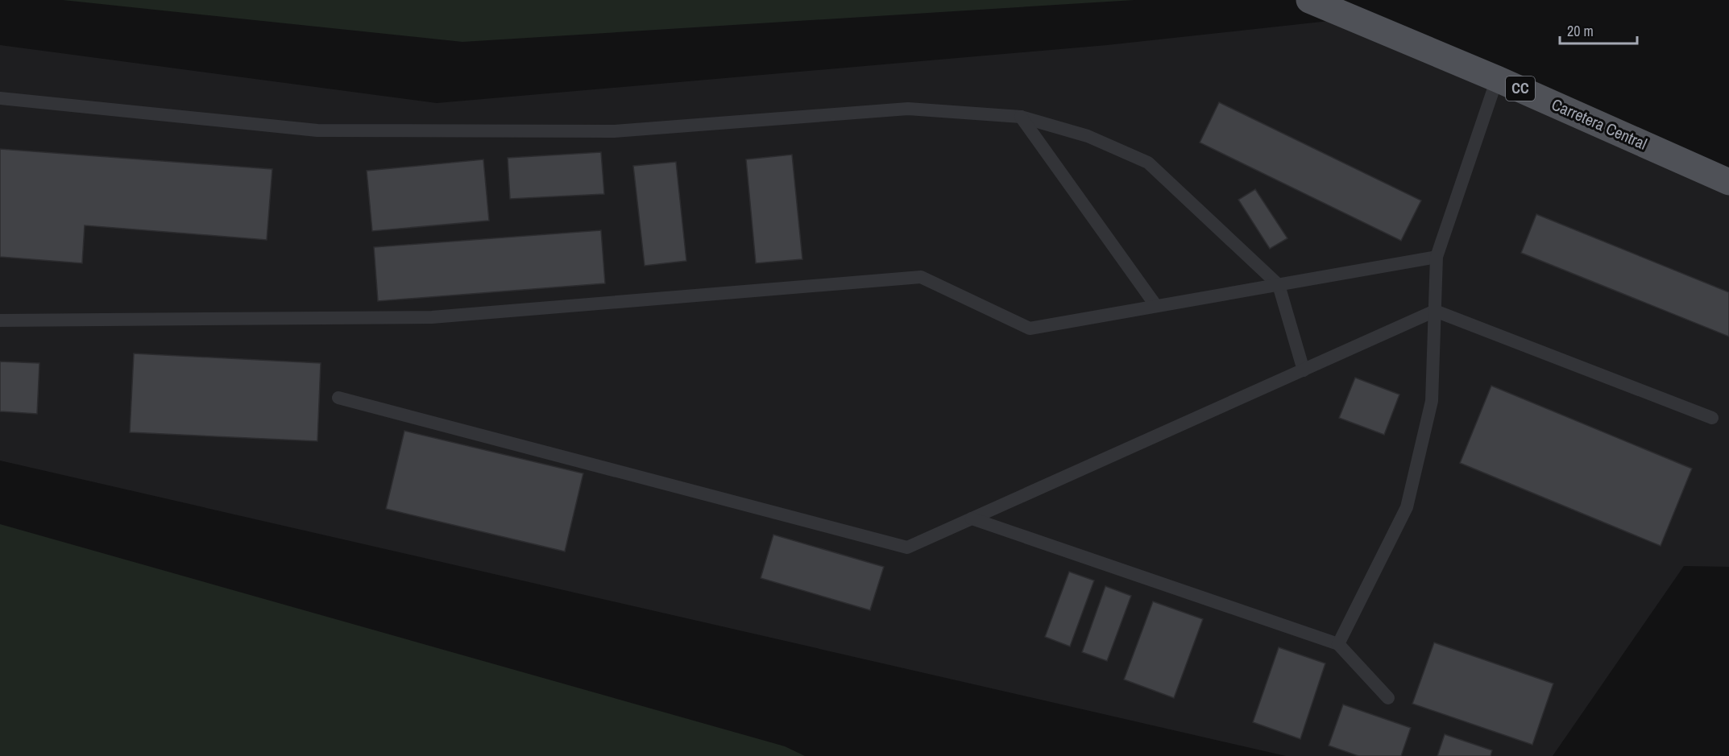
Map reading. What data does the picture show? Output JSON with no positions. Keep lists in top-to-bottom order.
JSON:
{
  "streets": {
    "main road": ["CC", "Carretera Central"]
  },
  "scale_bar": "20 m"
}
